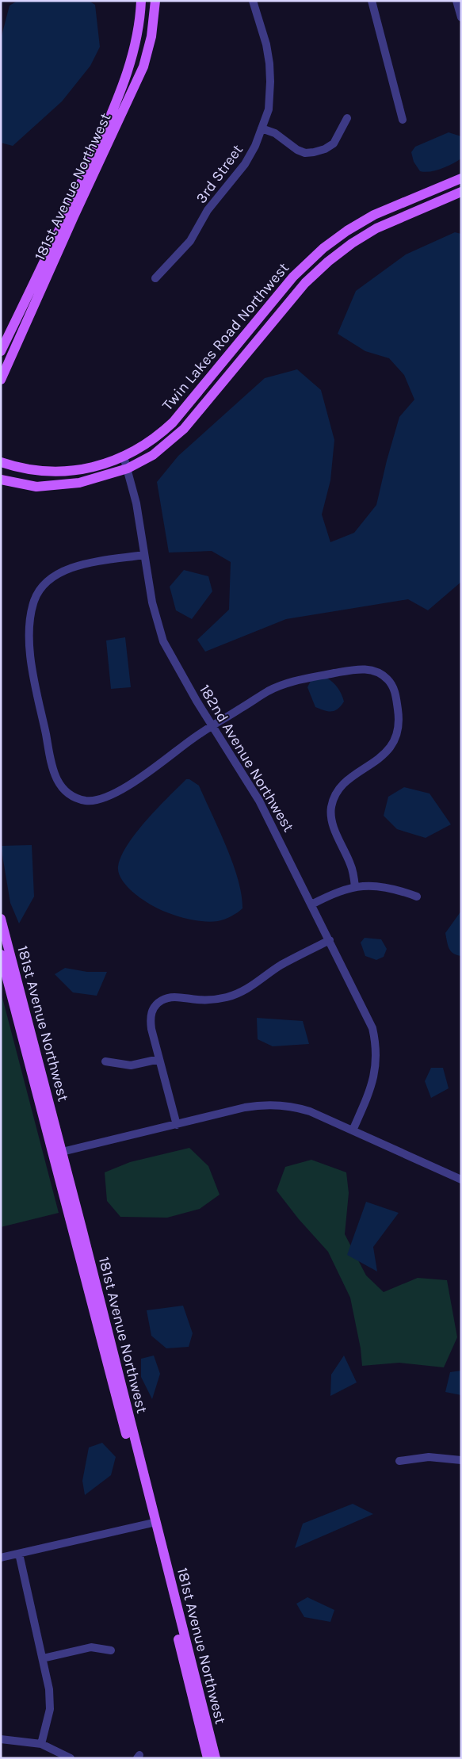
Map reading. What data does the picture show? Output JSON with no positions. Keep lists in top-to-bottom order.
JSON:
{
  "streets": {
    "main road": ["181st Avenue Northwest", "Twin Lakes Road Northwest"],
    "street": ["3rd Street", "182nd Avenue Northwest"]
  },
  "crossings": [
    ["Twin Lakes Road Northwest", "182nd Avenue Northwest"]
  ]
}
